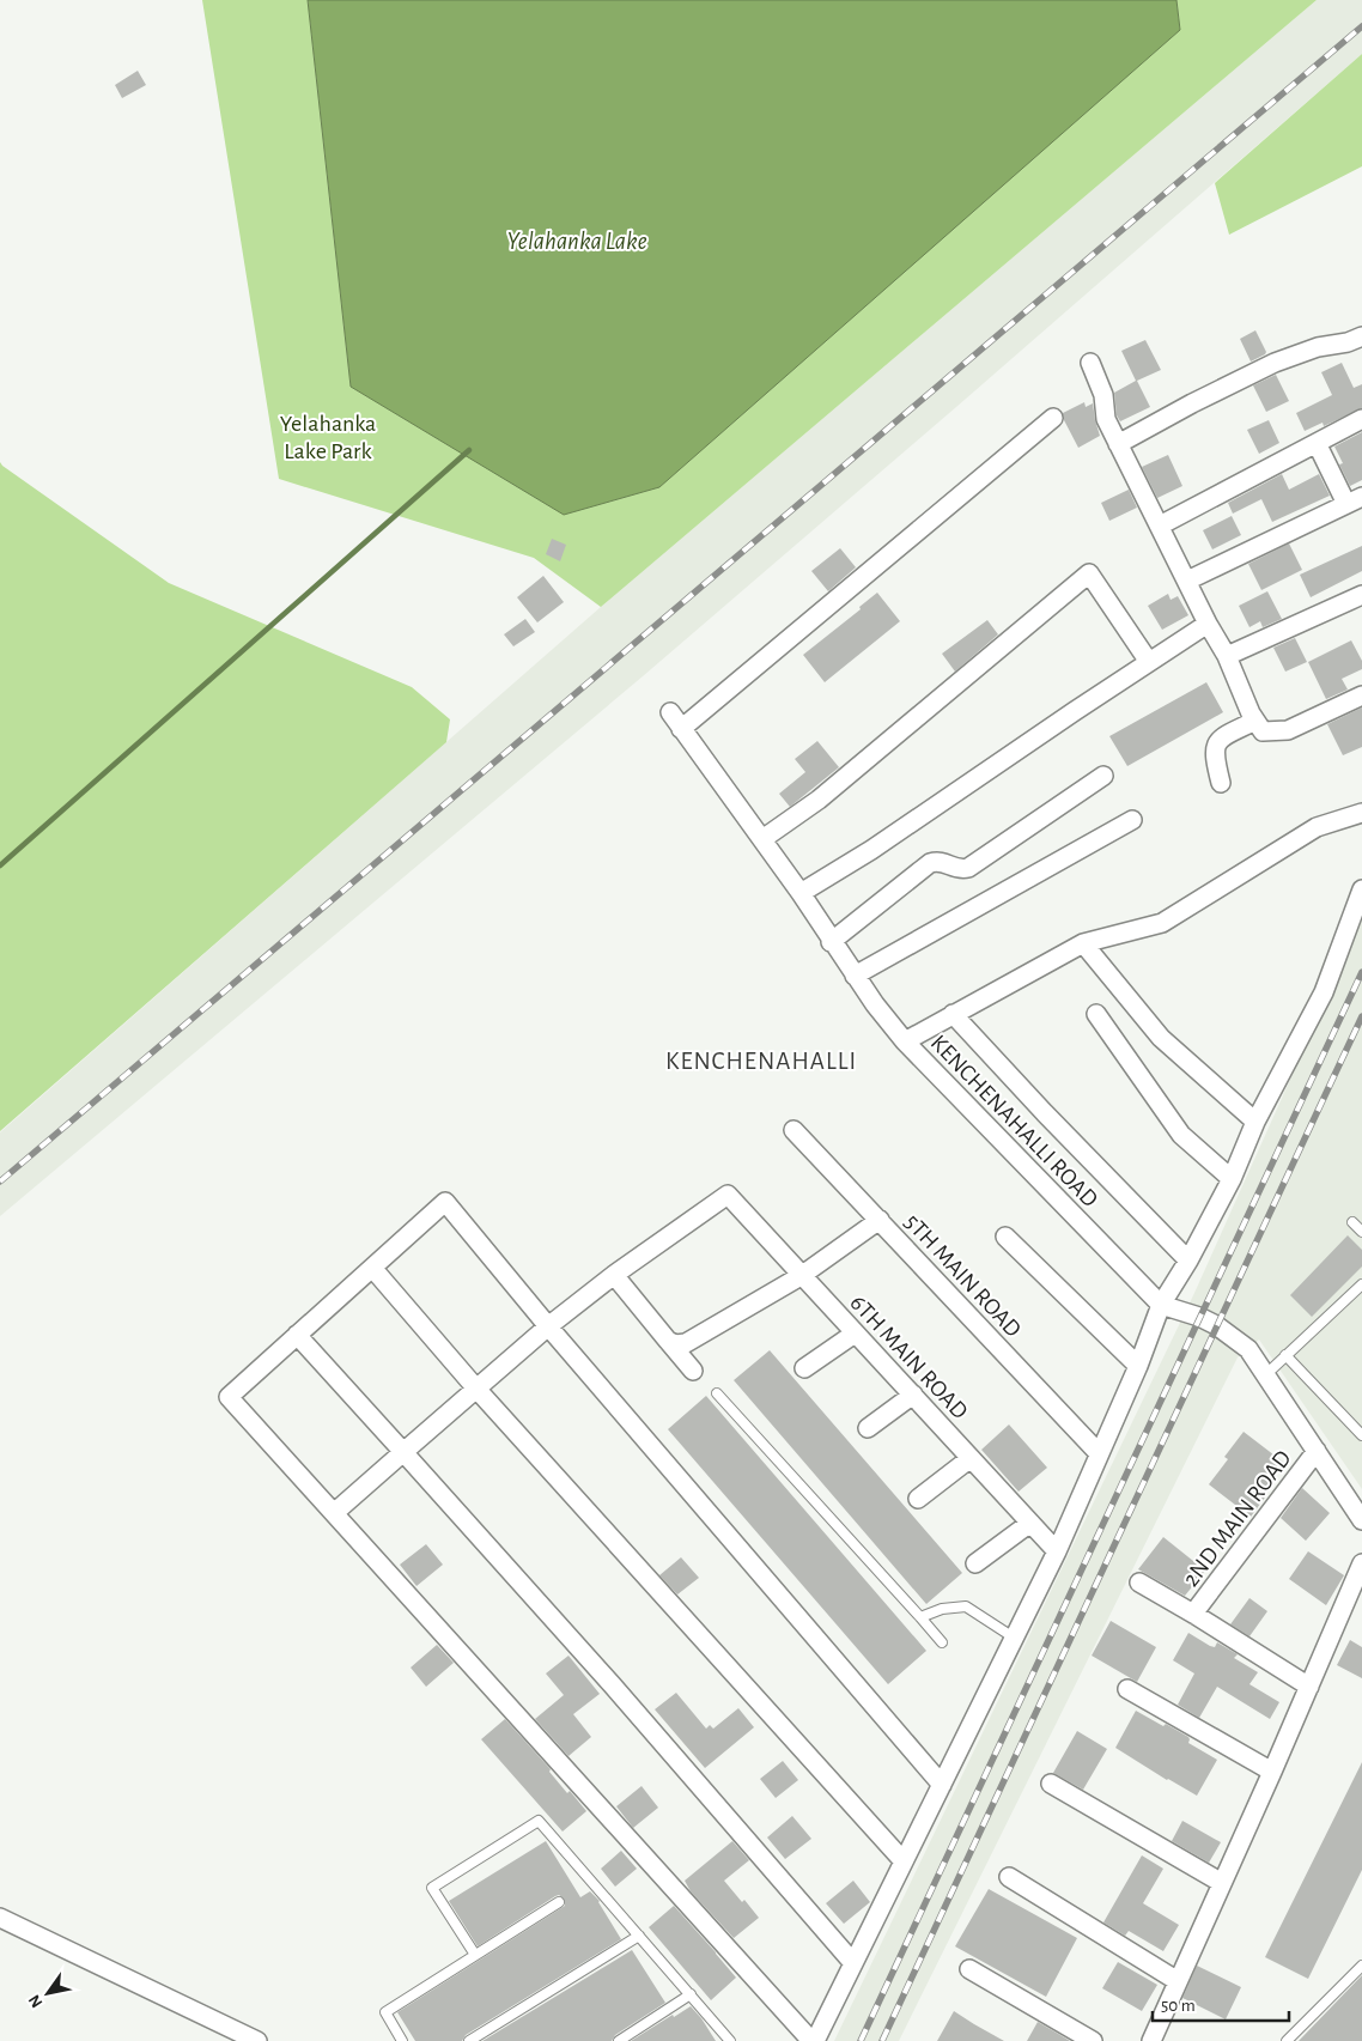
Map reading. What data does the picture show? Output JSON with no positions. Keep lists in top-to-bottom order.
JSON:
{
  "streets": {
    "street": [
      "KENCHENAHALLI ROAD",
      "5TH MAIN ROAD",
      "6TH MAIN ROAD",
      "2ND MAIN ROAD"
    ]
  },
  "crossings": [
    ["KENCHENAHALLI ROAD", "2ND MAIN ROAD"]
  ],
  "districts": ["KENCHENAHALLI"],
  "water": ["Yelahanka Lake"],
  "parks": ["Yelahanka Lake Park"],
  "scale_bar": "50 m",
  "north": "bottom left"
}
